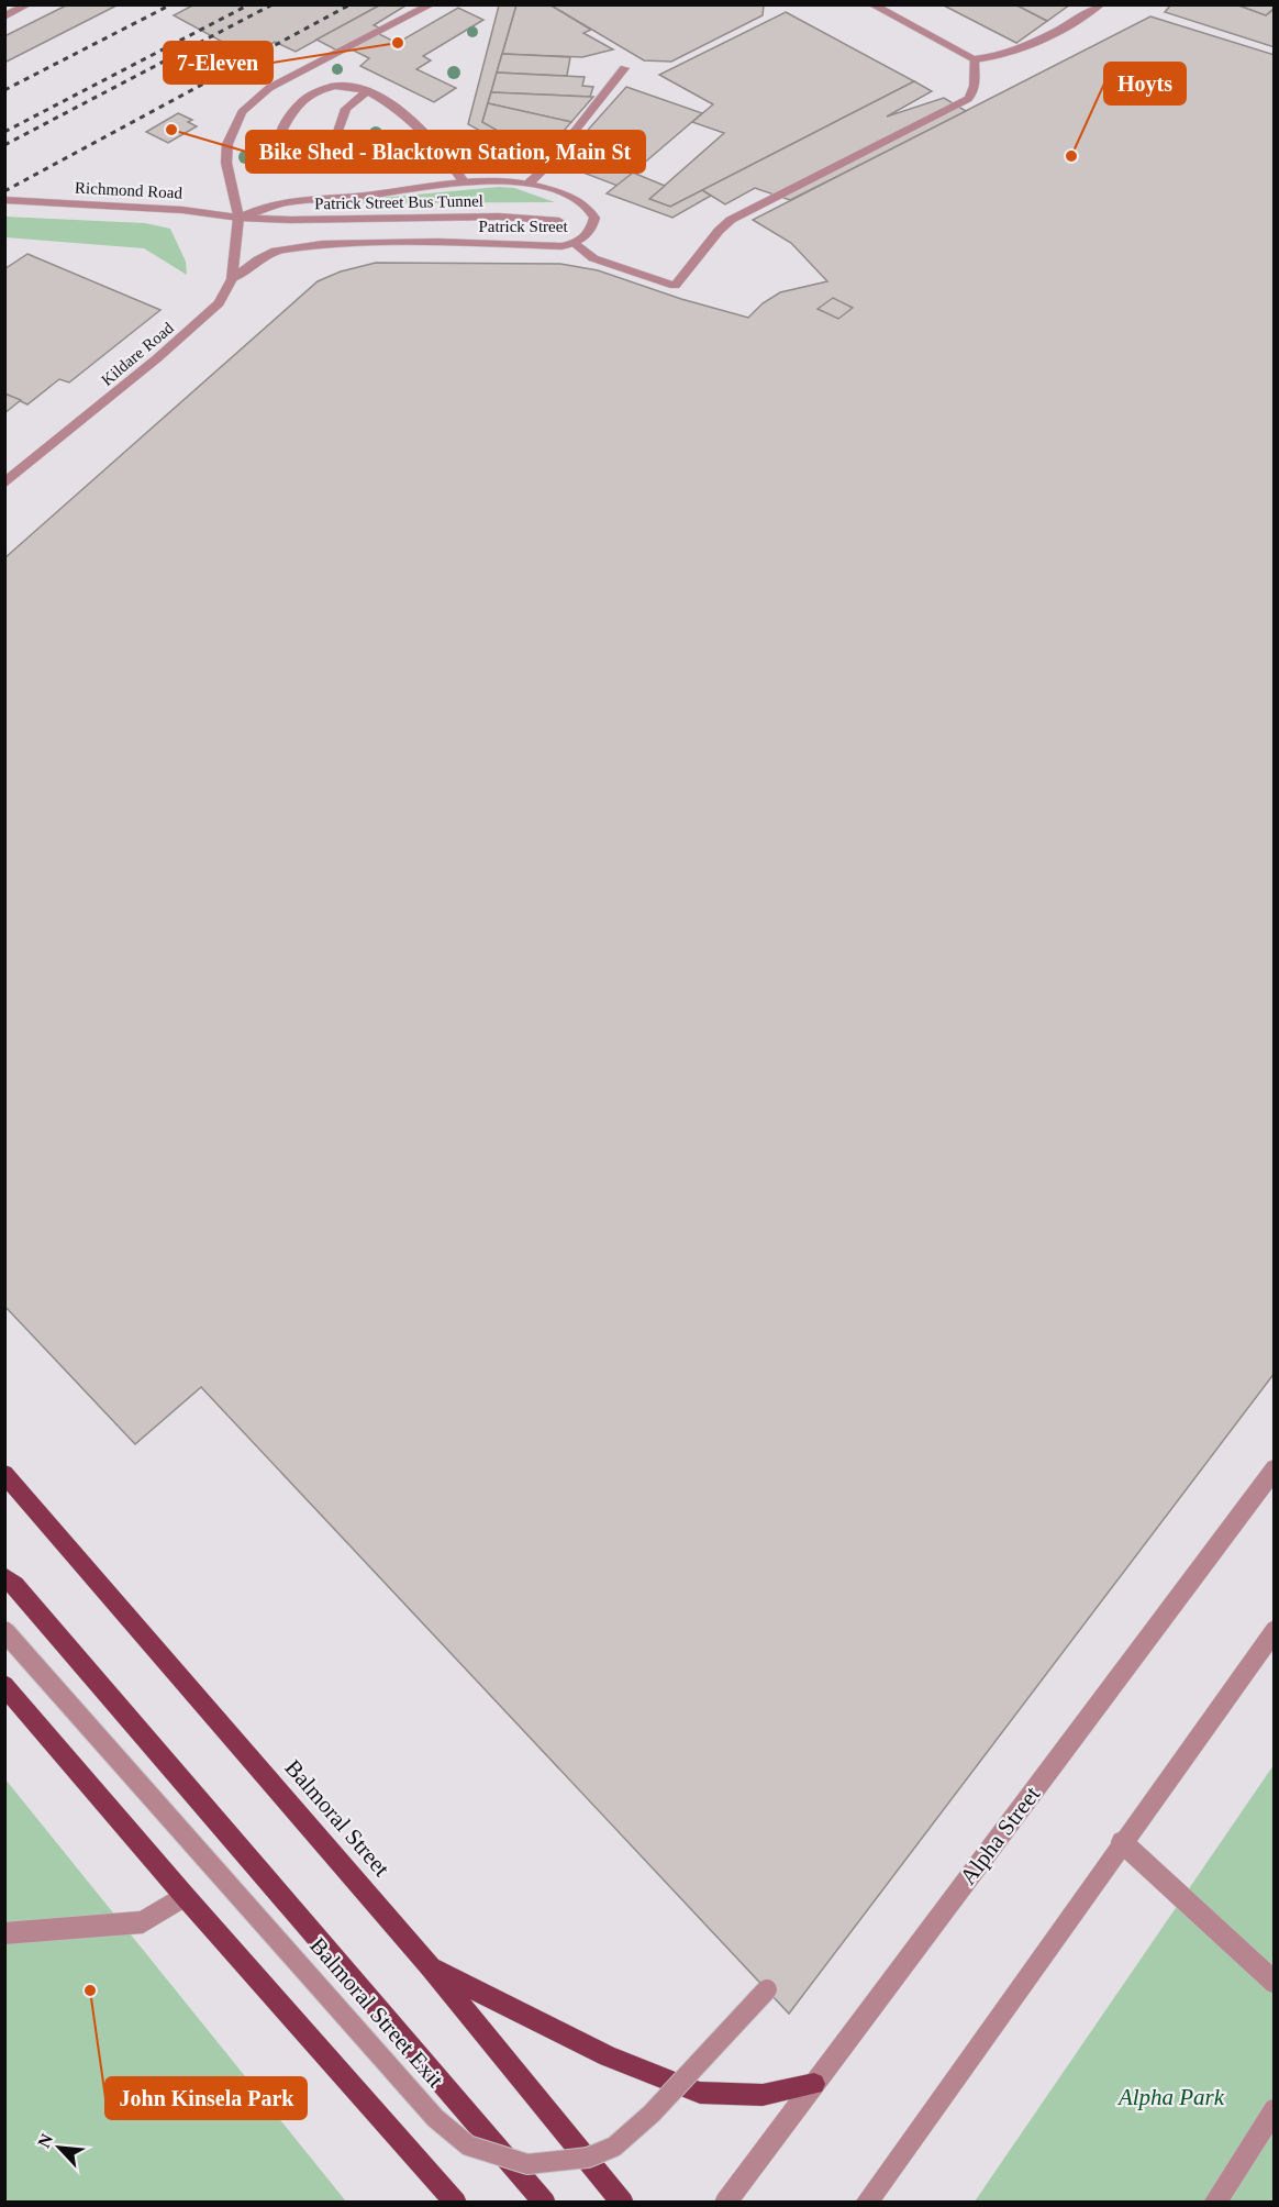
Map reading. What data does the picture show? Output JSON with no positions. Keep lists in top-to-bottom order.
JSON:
{
  "streets": {
    "main road": ["Balmoral Street"],
    "street": [
      "Richmond Road",
      "Patrick Street Bus Tunnel",
      "Patrick Street",
      "Kildare Road",
      "Alpha Street",
      "Balmoral Street Exit"
    ]
  },
  "crossings": [
    ["Richmond Road", "Patrick Street Bus Tunnel"],
    ["Richmond Road", "Patrick Street"],
    ["Richmond Road", "Kildare Road"],
    ["Patrick Street Bus Tunnel", "Patrick Street"],
    ["Patrick Street Bus Tunnel", "Kildare Road"],
    ["Patrick Street", "Kildare Road"]
  ],
  "parks": ["Alpha Park"],
  "places": [
    "7-Eleven",
    "Bike Shed - Blacktown Station, Main St",
    "Hoyts",
    "John Kinsela Park"
  ],
  "north": "top left"
}
